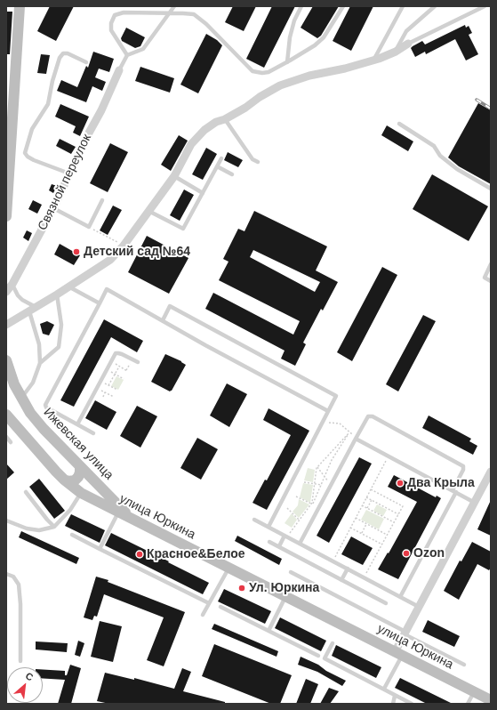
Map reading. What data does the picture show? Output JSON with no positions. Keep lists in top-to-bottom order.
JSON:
{
  "streets": {
    "main road": ["Ижевская улица", "улица Юркина"],
    "street": ["Связной переулок"]
  },
  "crossings": [
    ["Ижевская улица", "улица Юркина"]
  ],
  "places": [
    "Детский сад №64",
    "Два Крыла",
    "Ozon",
    "Красное&Белое",
    "Ул. Юркина"
  ],
  "north": "top right"
}
